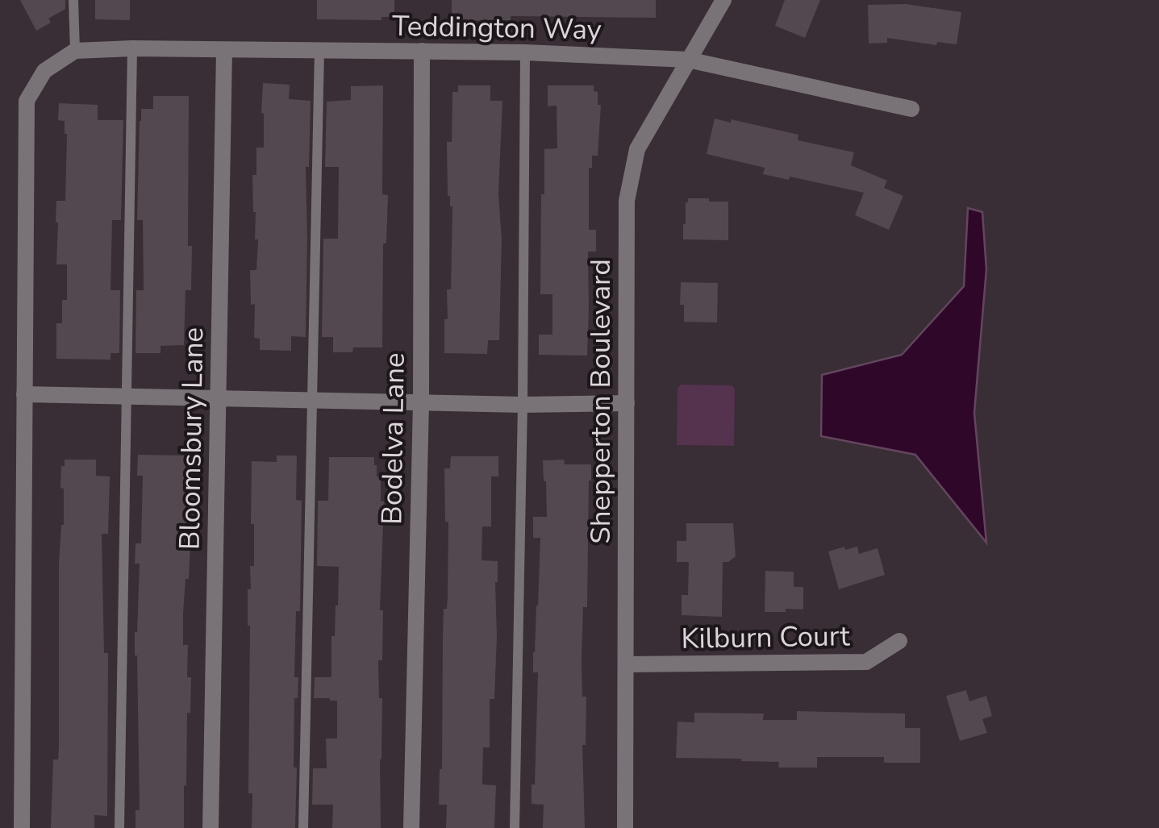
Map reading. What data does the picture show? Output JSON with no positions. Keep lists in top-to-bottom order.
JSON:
{
  "streets": {
    "street": [
      "Teddington Way",
      "Shepperton Boulevard",
      "Bloomsbury Lane",
      "Bodelva Lane",
      "Kilburn Court"
    ]
  },
  "crossings": [
    ["Teddington Way", "Shepperton Boulevard"],
    ["Teddington Way", "Bloomsbury Lane"],
    ["Teddington Way", "Bodelva Lane"],
    ["Shepperton Boulevard", "Kilburn Court"]
  ]
}
